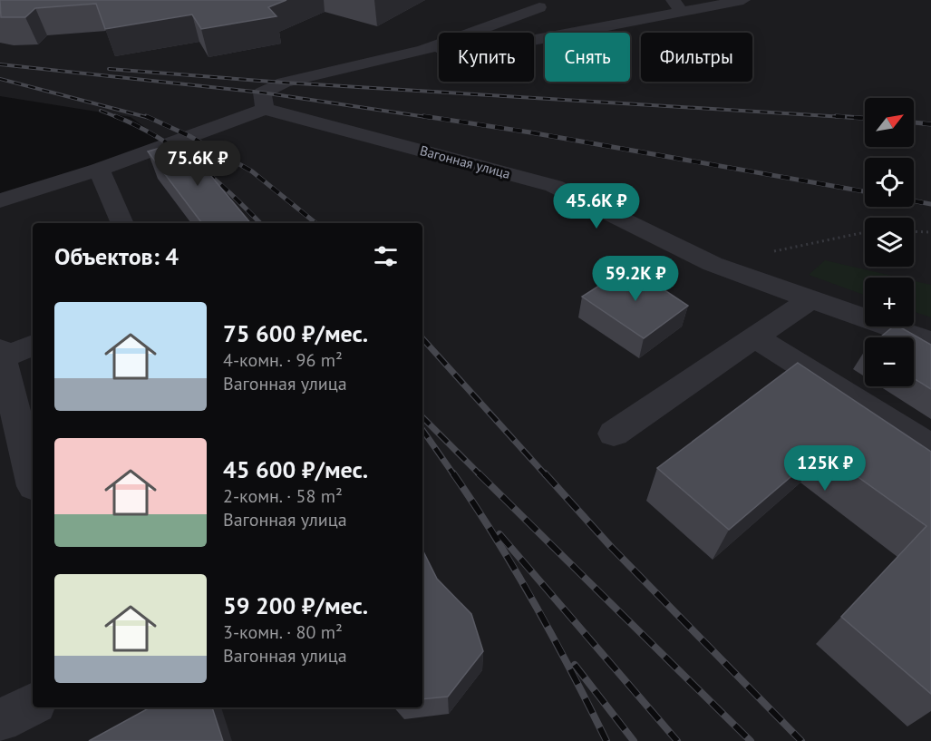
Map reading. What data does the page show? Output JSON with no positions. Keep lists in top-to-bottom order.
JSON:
{
  "streets": {
    "street": ["Вагонная улица"]
  },
  "north": "top right",
  "page": {
    "chip": ["Купить", "Снять", "Фильтры"],
    "map_buttons": ["+", "−"],
    "price": [
      "75.6K ₽",
      "45.6K ₽",
      "59.2K ₽",
      "125K ₽"
    ],
    "heading": "Объектов: 4",
    "list": [
      {
        "name": "75 600 ₽/мес.",
        "note": "4-комн. · 96 m² · Вагонная улица"
      },
      {
        "name": "45 600 ₽/мес.",
        "note": "2-комн. · 58 m² · Вагонная улица"
      },
      {
        "name": "59 200 ₽/мес.",
        "note": "3-комн. · 80 m² · Вагонная улица"
      }
    ]
  }
}
